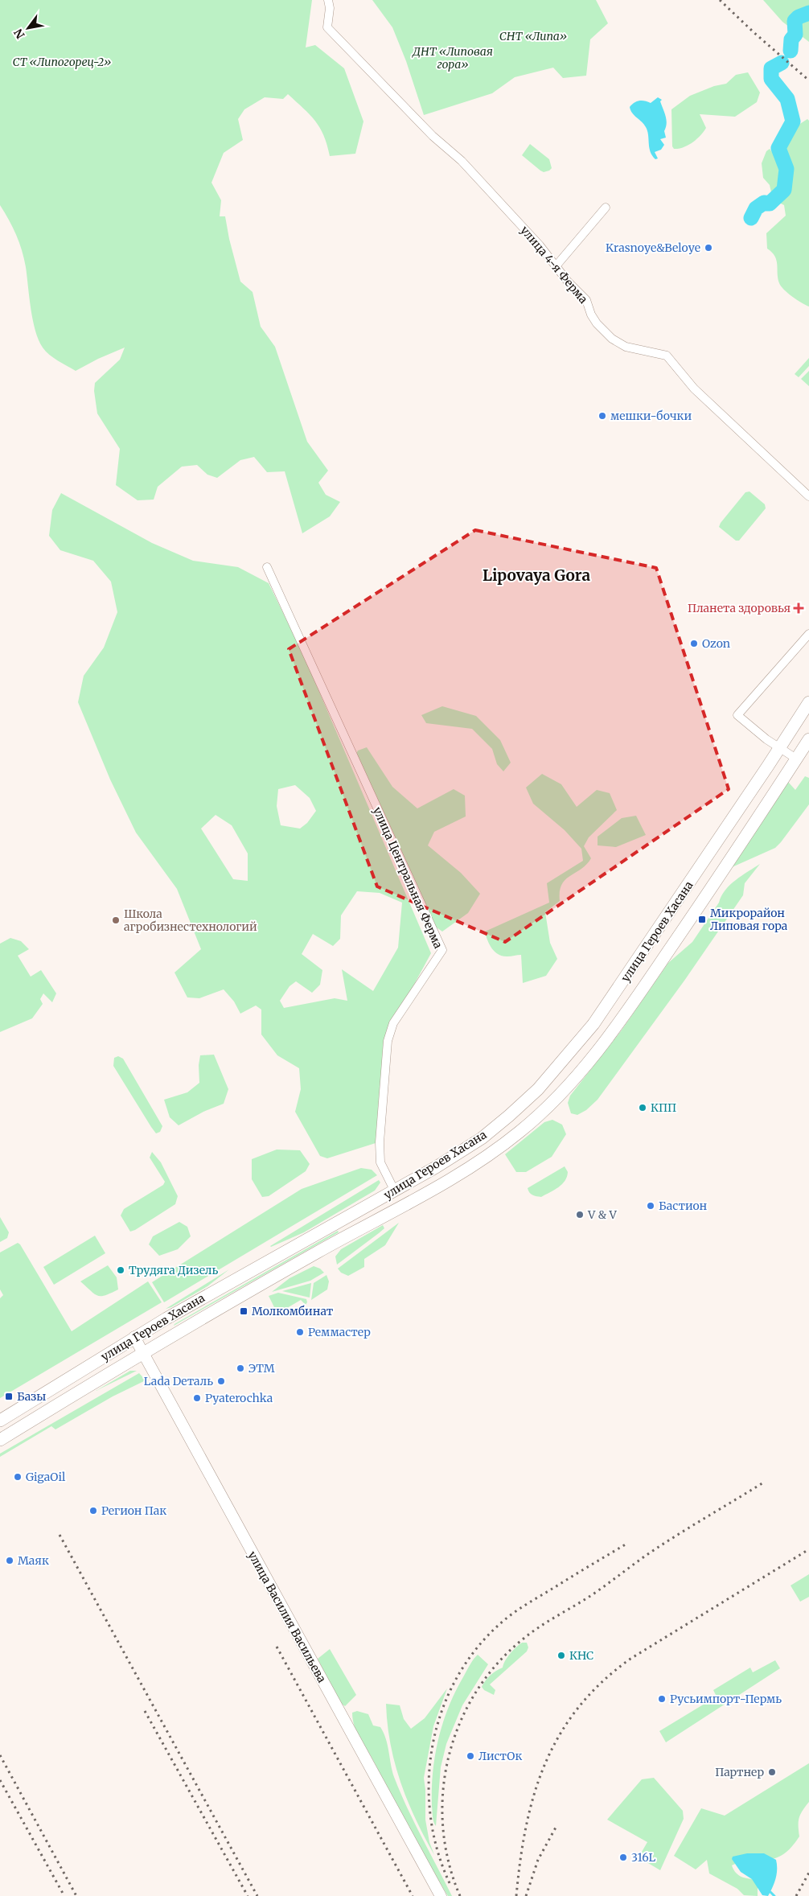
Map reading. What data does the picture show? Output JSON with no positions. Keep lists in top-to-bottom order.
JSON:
{
  "streets": {
    "main road": ["улица Героев Хасана", "улица Василия Васильева"],
    "street": ["улица 4-я Ферма", "улица Центральная Ферма"]
  },
  "crossings": [
    ["улица Центральная Ферма", "улица Героев Хасана"],
    ["улица Героев Хасана", "улица Василия Васильева"]
  ],
  "districts": ["Lipovaya Gora"],
  "parks": ["СНТ «Липа»", "ДНТ «Липовая гора»", "СТ «Липогорец-2»"],
  "places": {
    "other": [
      "Krasnoye&Beloye",
      "мешки-бочки",
      "Ozon",
      "Школа агробизнестехнологий",
      "КПП",
      "Бастион",
      "V & V",
      "Трудяга Дизель",
      "Реммастер",
      "ЭТМ",
      "Lada Dеталь",
      "Pyaterochka",
      "GigaOil",
      "Регион Пак",
      "Маяк",
      "КНС",
      "Русьимпорт-Пермь",
      "ЛистОк",
      "Партнер",
      "316L"
    ],
    "health": ["Планета здоровья"],
    "transit": ["Микрорайон Липовая гора", "Молкомбинат", "Базы"]
  },
  "north": "bottom left"
}
